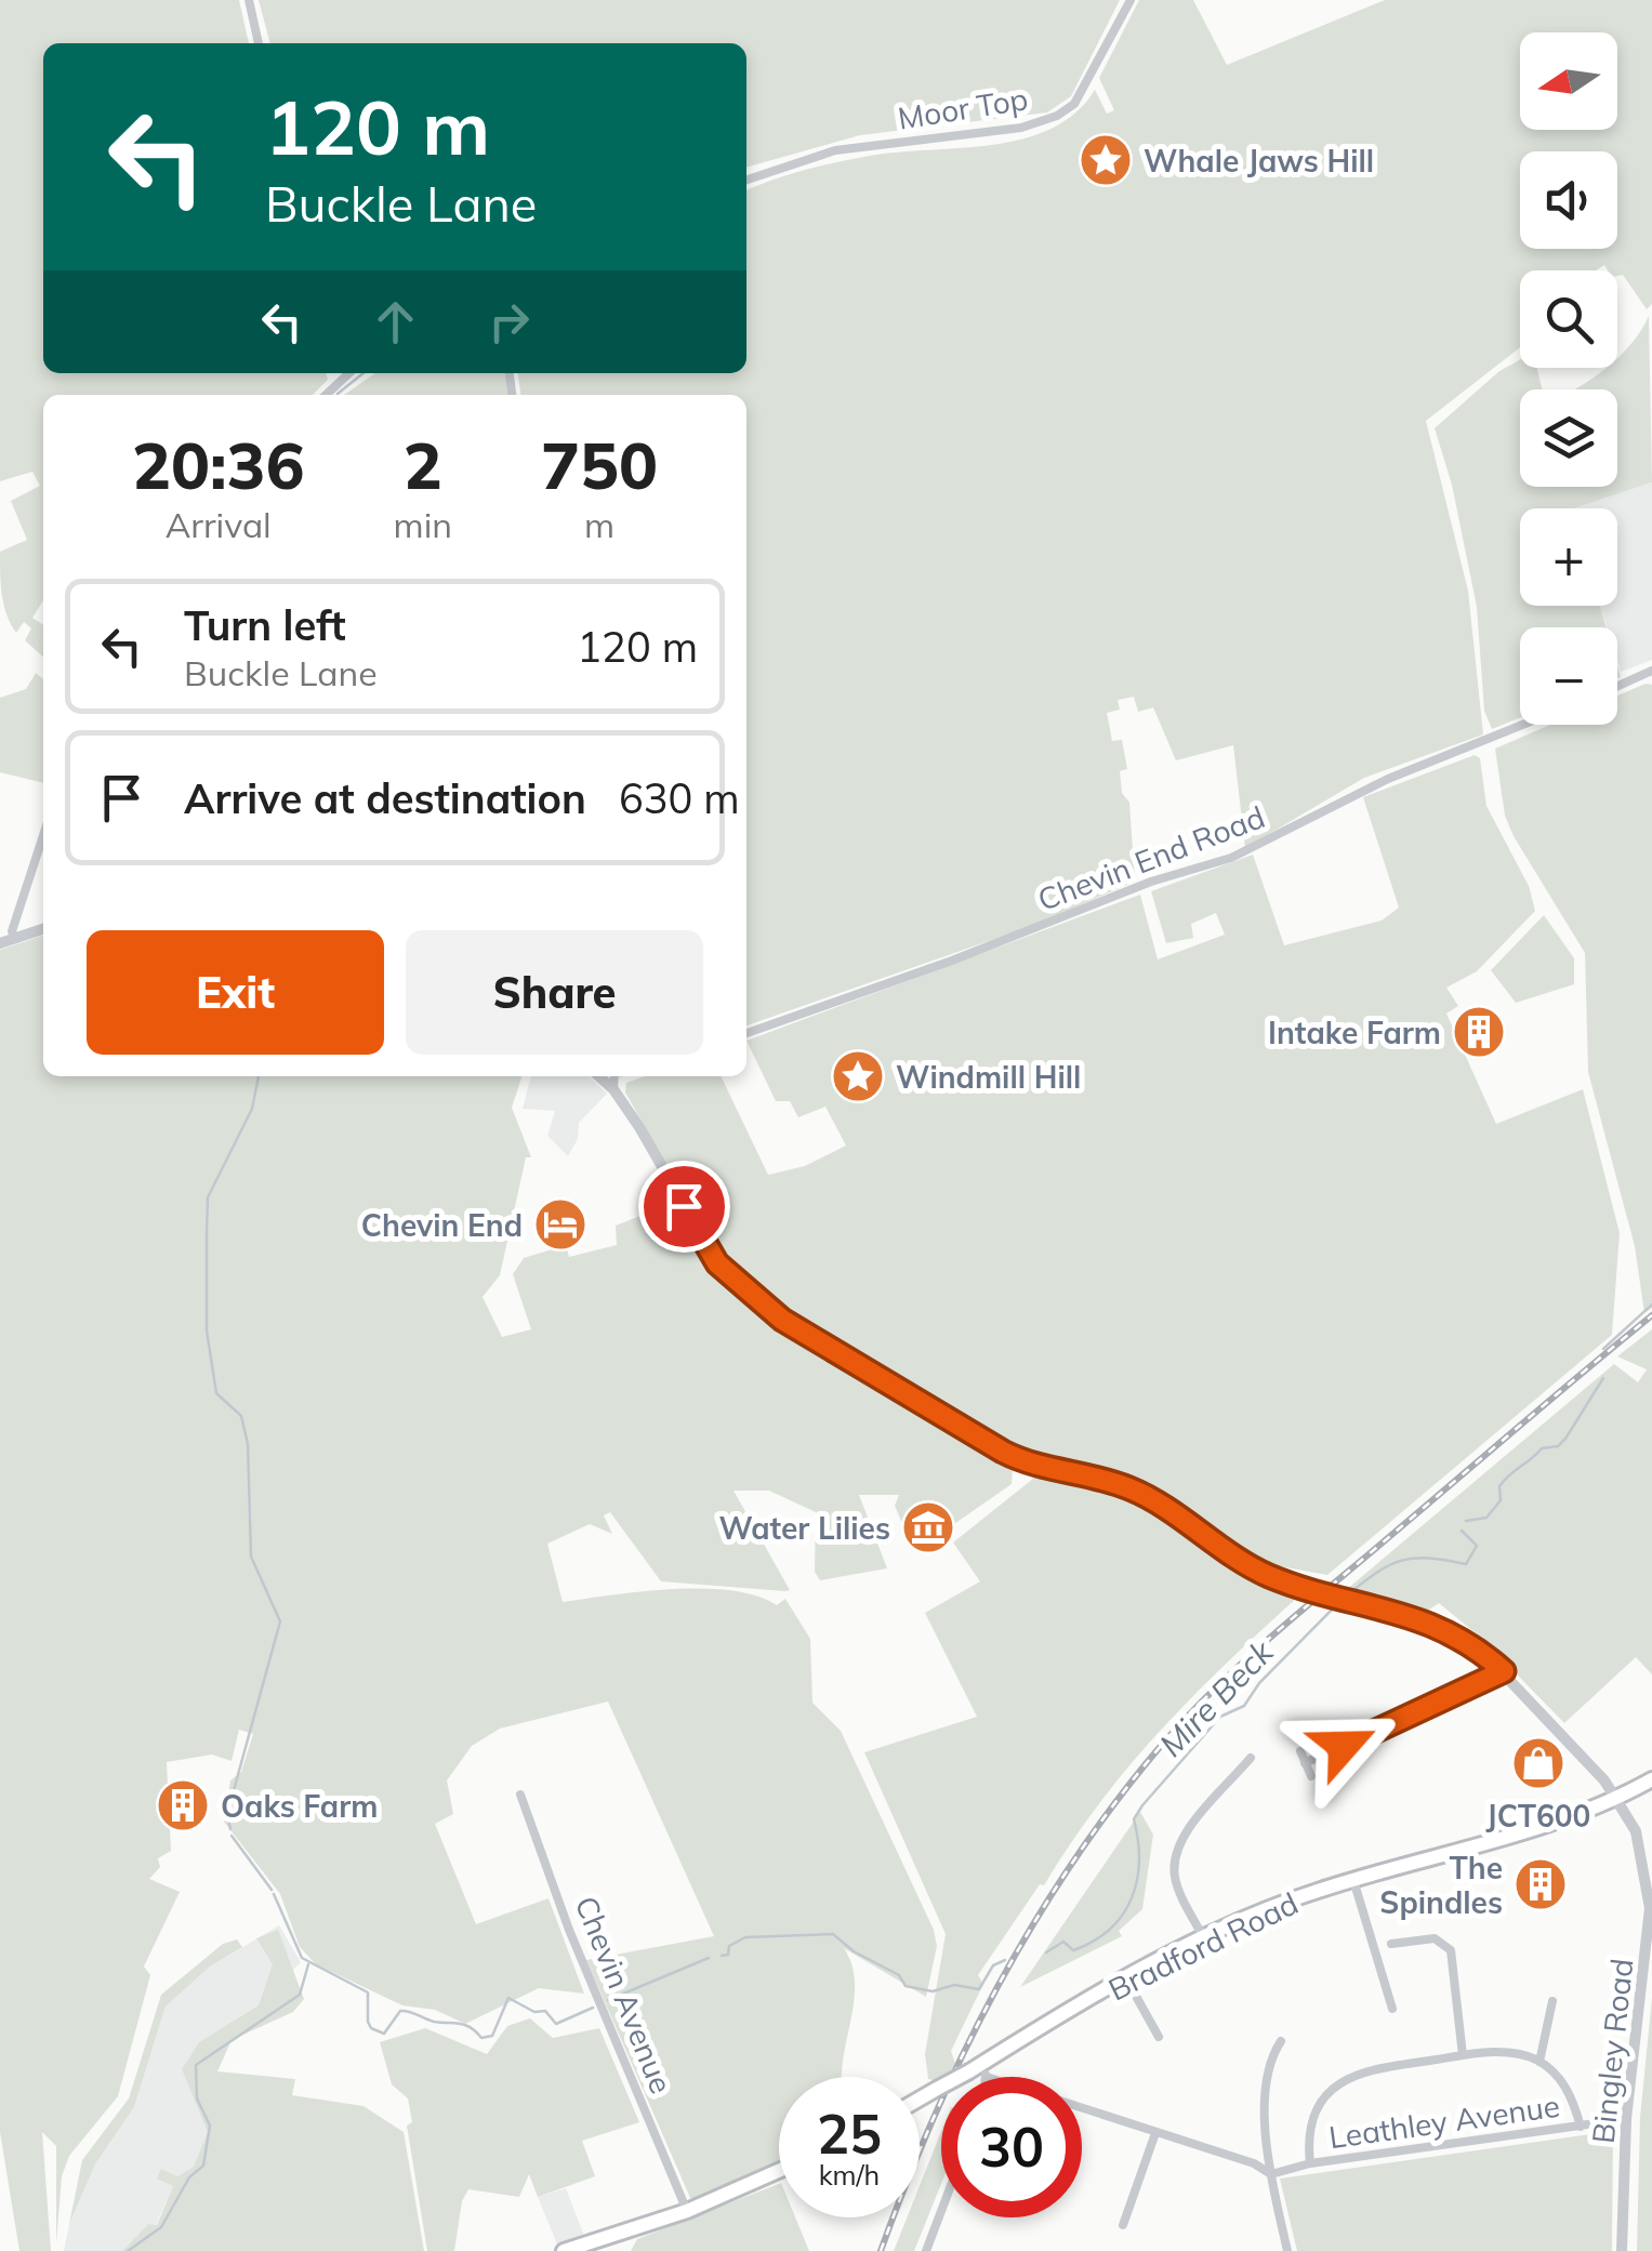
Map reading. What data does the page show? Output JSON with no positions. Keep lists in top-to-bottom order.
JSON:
{
  "streets": {
    "main road": ["Bradford Road"],
    "street": [
      "Moor Top",
      "Chevin End Road",
      "Chevin Avenue",
      "Bingley Road",
      "Leathley Avenue"
    ]
  },
  "crossings": [
    ["Bradford Road", "Bingley Road"],
    ["Bingley Road", "Leathley Avenue"]
  ],
  "water": ["Mire Beck"],
  "places": {
    "place": ["Whale Jaws Hill", "Windmill Hill"],
    "building": ["Intake Farm", "Oaks Farm", "The Spindles"],
    "hotel": ["Chevin End"],
    "museum": ["Water Lilies"],
    "shop": ["JCT600"]
  },
  "north": "left",
  "page": {
    "map_buttons": ["+", "−"],
    "turn": ["120 m", "Buckle Lane"],
    "eta": [
      "20:36",
      "Arrival",
      "2",
      "min",
      "750",
      "m"
    ],
    "list": [
      {
        "name": "Turn left",
        "note": "Buckle Lane",
        "value": "120 m"
      },
      {
        "name": "Arrive at destination",
        "value": "630 m"
      }
    ],
    "buttons": ["Exit", "Share"],
    "speed": "25 km/h",
    "limit": "30"
  }
}
